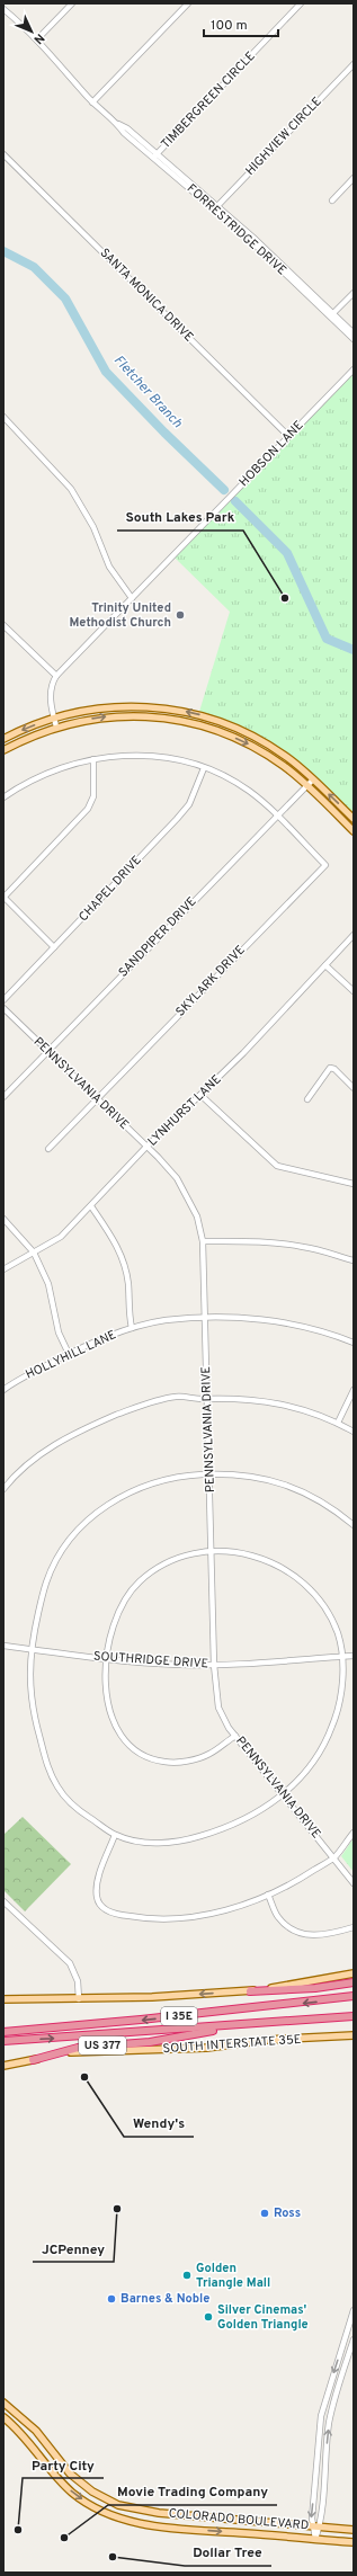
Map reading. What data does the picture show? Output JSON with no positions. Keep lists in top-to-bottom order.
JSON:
{
  "streets": {
    "highway": ["I 35E", "US 377"],
    "main road": ["SOUTH INTERSTATE 35E", "COLORADO BOULEVARD"],
    "street": [
      "TIMBERGREEN CIRCLE",
      "HIGHVIEW CIRCLE",
      "FORRESTRIDGE DRIVE",
      "SANTA MONICA DRIVE",
      "HOBSON LANE",
      "CHAPEL DRIVE",
      "SANDPIPER DRIVE",
      "SKYLARK DRIVE",
      "PENNSYLVANIA DRIVE",
      "LYNHURST LANE",
      "HOLLYHILL LANE",
      "SOUTHRIDGE DRIVE"
    ]
  },
  "crossings": [
    ["TIMBERGREEN CIRCLE", "FORRESTRIDGE DRIVE"],
    ["HIGHVIEW CIRCLE", "FORRESTRIDGE DRIVE"],
    ["SANTA MONICA DRIVE", "HOBSON LANE"],
    ["SANDPIPER DRIVE", "SKYLARK DRIVE"],
    ["SANDPIPER DRIVE", "PENNSYLVANIA DRIVE"],
    ["SKYLARK DRIVE", "PENNSYLVANIA DRIVE"],
    ["PENNSYLVANIA DRIVE", "LYNHURST LANE"],
    ["PENNSYLVANIA DRIVE", "HOLLYHILL LANE"],
    ["PENNSYLVANIA DRIVE", "SOUTHRIDGE DRIVE"],
    ["I 35E", "US 377"],
    ["SOUTH INTERSTATE 35E", "US 377"]
  ],
  "water": ["Fletcher Branch"],
  "places": [
    "South Lakes Park",
    "Trinity United Methodist Church",
    "Wendy's",
    "JCPenney",
    "Ross",
    "Golden Triangle Mall",
    "Barnes & Noble",
    "Silver Cinemas' Golden Triangle",
    "Party City",
    "Movie Trading Company",
    "Dollar Tree"
  ],
  "scale_bar": "100 m",
  "north": "bottom right"
}
